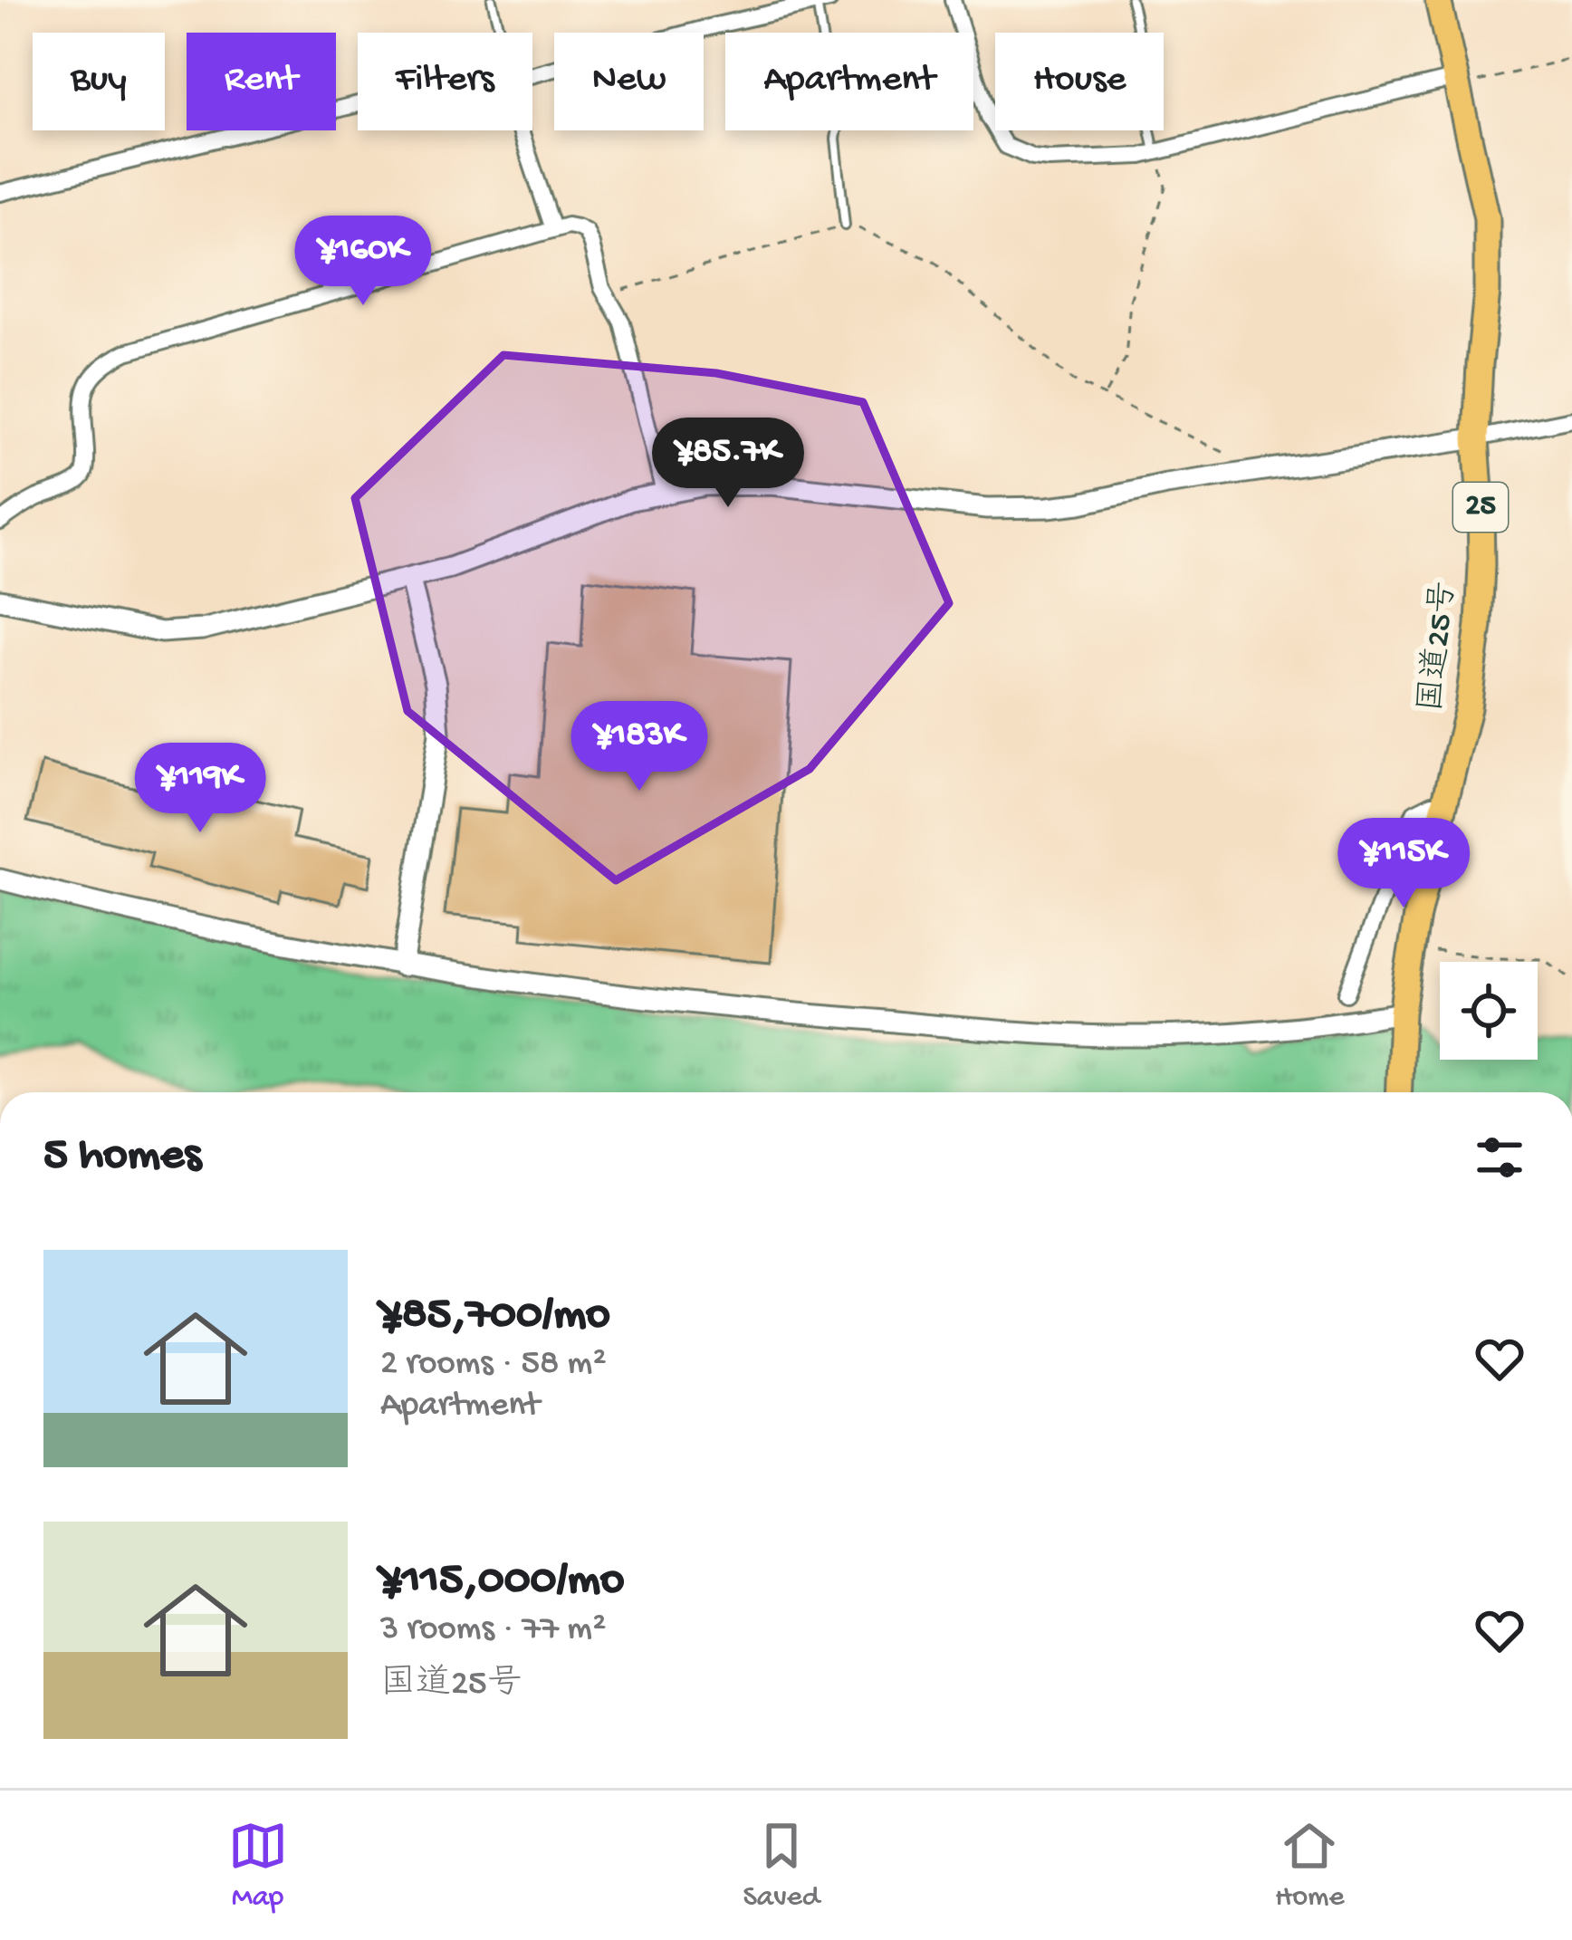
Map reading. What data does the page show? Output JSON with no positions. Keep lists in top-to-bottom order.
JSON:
{
  "streets": {
    "highway": ["25", "国道25号"]
  },
  "page": {
    "chip": [
      "Buy",
      "Rent",
      "Filters",
      "New",
      "Apartment",
      "House"
    ],
    "price": [
      "¥160K",
      "¥85.7K",
      "¥183K",
      "¥119K",
      "¥115K"
    ],
    "heading": "5 homes",
    "list": [
      {
        "name": "¥85,700/mo",
        "note": "2 rooms · 58 m² · Apartment"
      },
      {
        "name": "¥115,000/mo",
        "note": "3 rooms · 77 m² · 国道25号"
      }
    ],
    "tabs": ["Map", "Saved", "Home"]
  }
}
